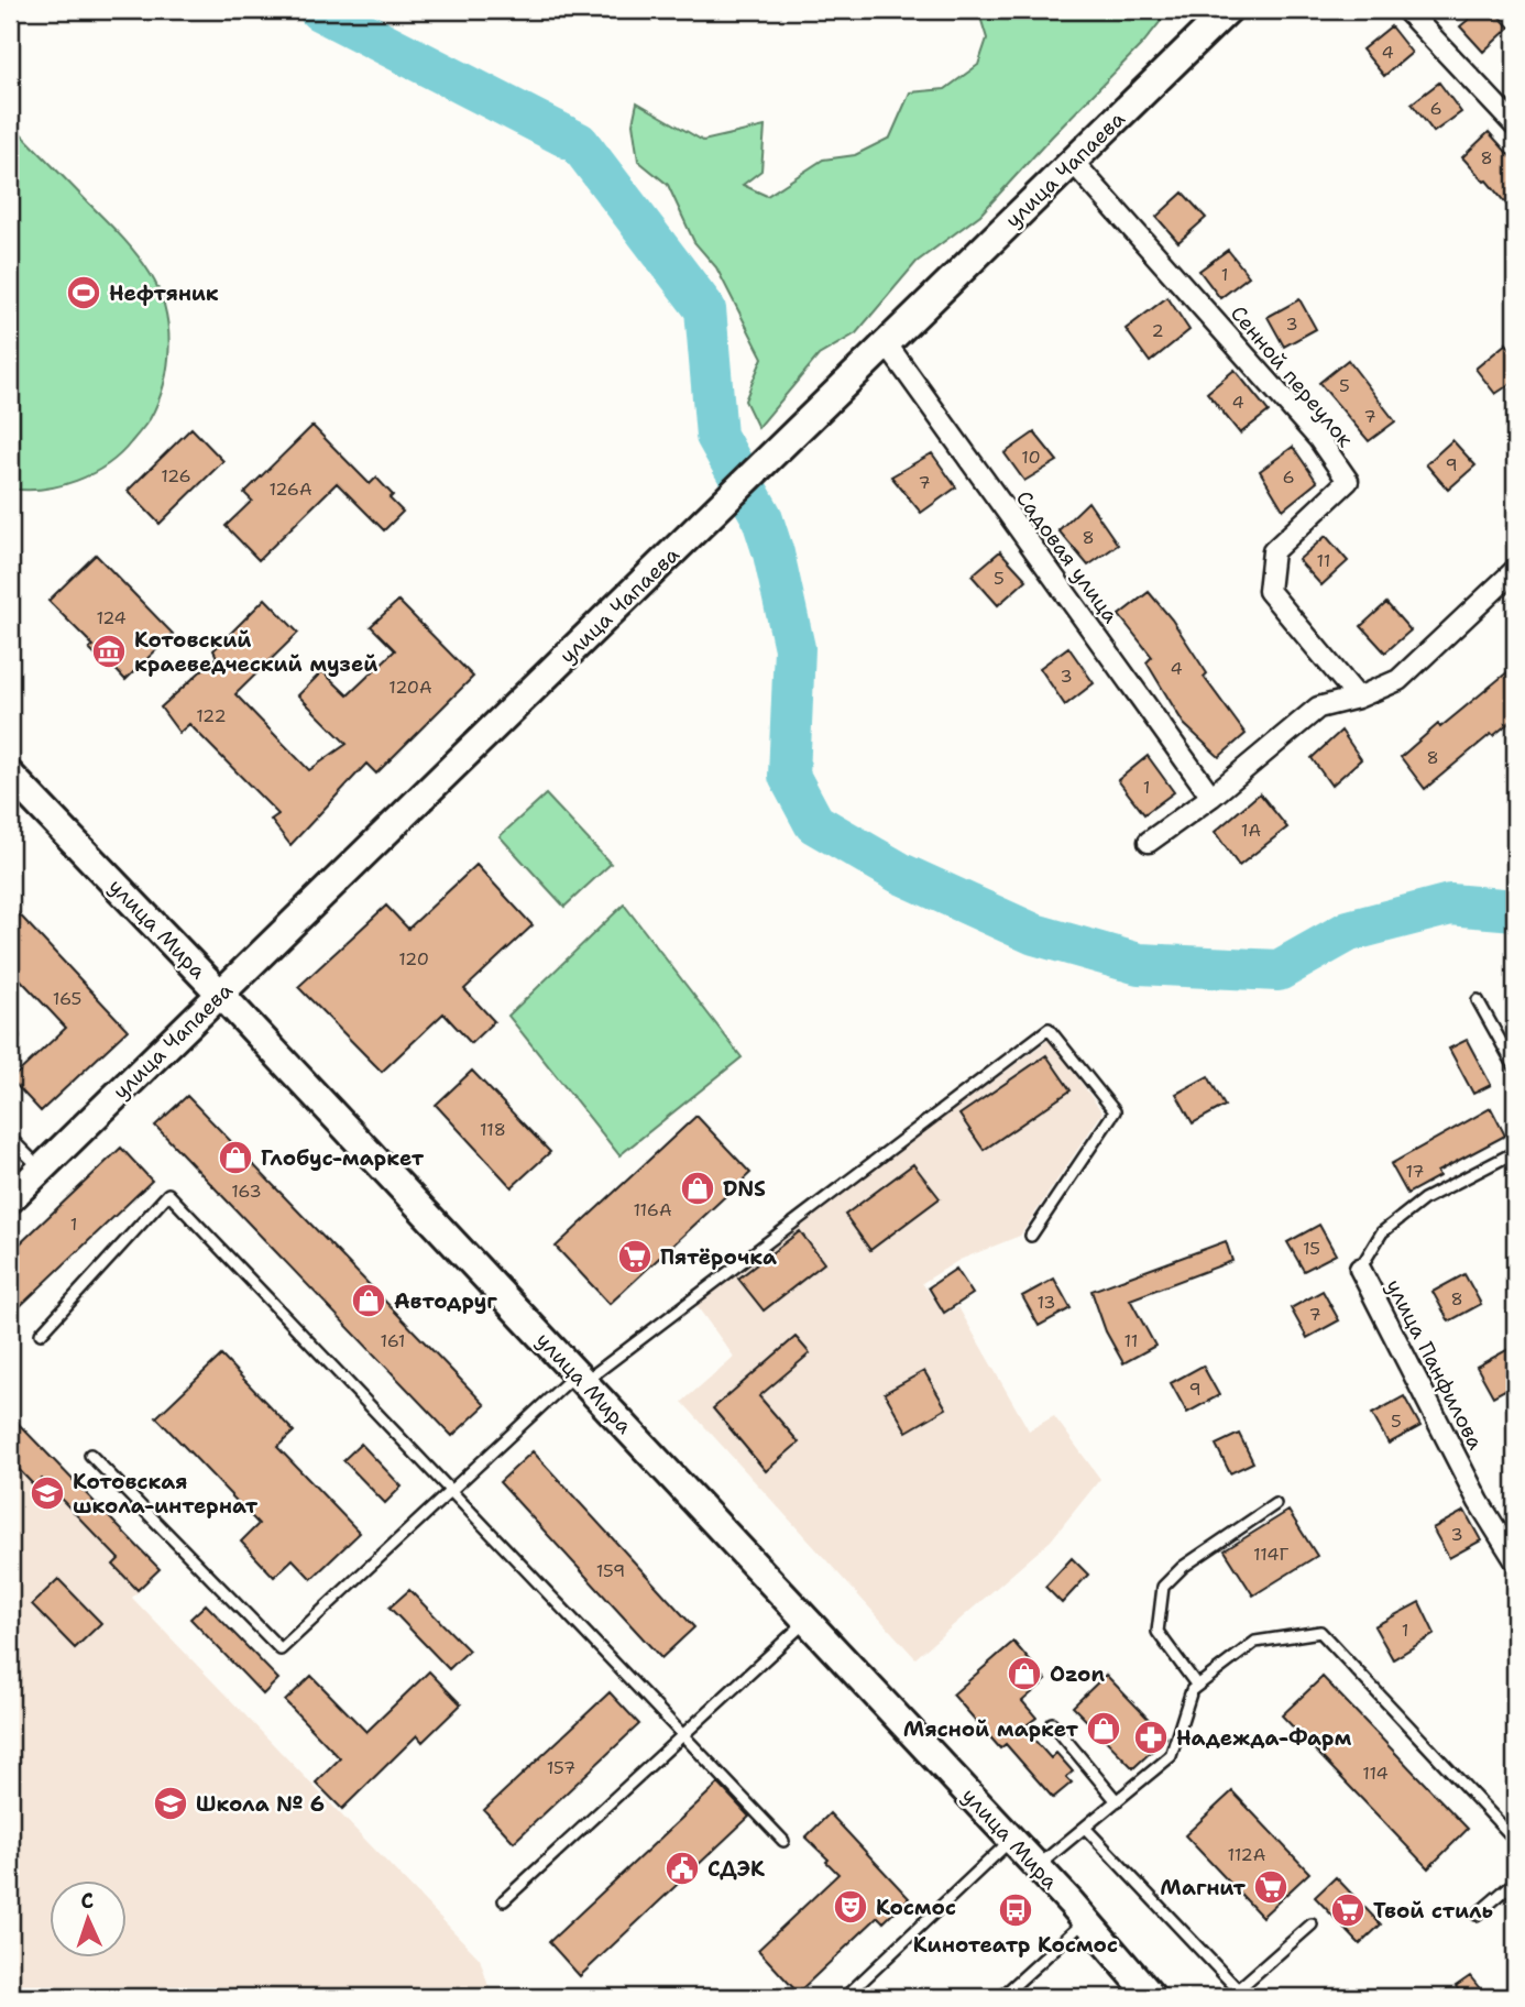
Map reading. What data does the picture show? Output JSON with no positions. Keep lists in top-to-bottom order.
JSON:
{
  "streets": {
    "street": [
      "улица Чапаева",
      "Сенной переулок",
      "Садовая улица",
      "улица Мира",
      "улица Панфилова"
    ]
  },
  "crossings": [
    ["улица Чапаева", "Сенной переулок"],
    ["улица Чапаева", "Садовая улица"],
    ["улица Чапаева", "улица Мира"]
  ],
  "places": {
    "sports": ["Нефтяник"],
    "museum": ["Котовский краеведческий музей"],
    "shop": [
      "Глобус-маркет",
      "DNS",
      "Автодруг",
      "Ozon",
      "Мясной маркет"
    ],
    "supermarket": ["Пятёрочка", "Магнит", "Твой стиль"],
    "school or university": ["Котовская школа-интернат", "Школа № 6"],
    "pharmacy": ["Надежда-Фарм"],
    "public building": ["СДЭК"],
    "theatre": ["Космос"],
    "bus stop": ["Кинотеатр Космос"]
  },
  "house_numbers": [
    "4",
    "6",
    "8",
    "1",
    "3",
    "2",
    "5",
    "4",
    "7",
    "10",
    "9",
    "126",
    "6",
    "7",
    "126А",
    "8",
    "11",
    "5",
    "124",
    "4",
    "3",
    "120А",
    "122",
    "8",
    "1",
    "1А",
    "120",
    "165",
    "118",
    "17",
    "163",
    "116А",
    "1",
    "15",
    "8",
    "13",
    "7",
    "161",
    "11",
    "9",
    "5",
    "3",
    "114Г",
    "159",
    "1",
    "157",
    "114",
    "112А"
  ],
  "north": "top"
}
